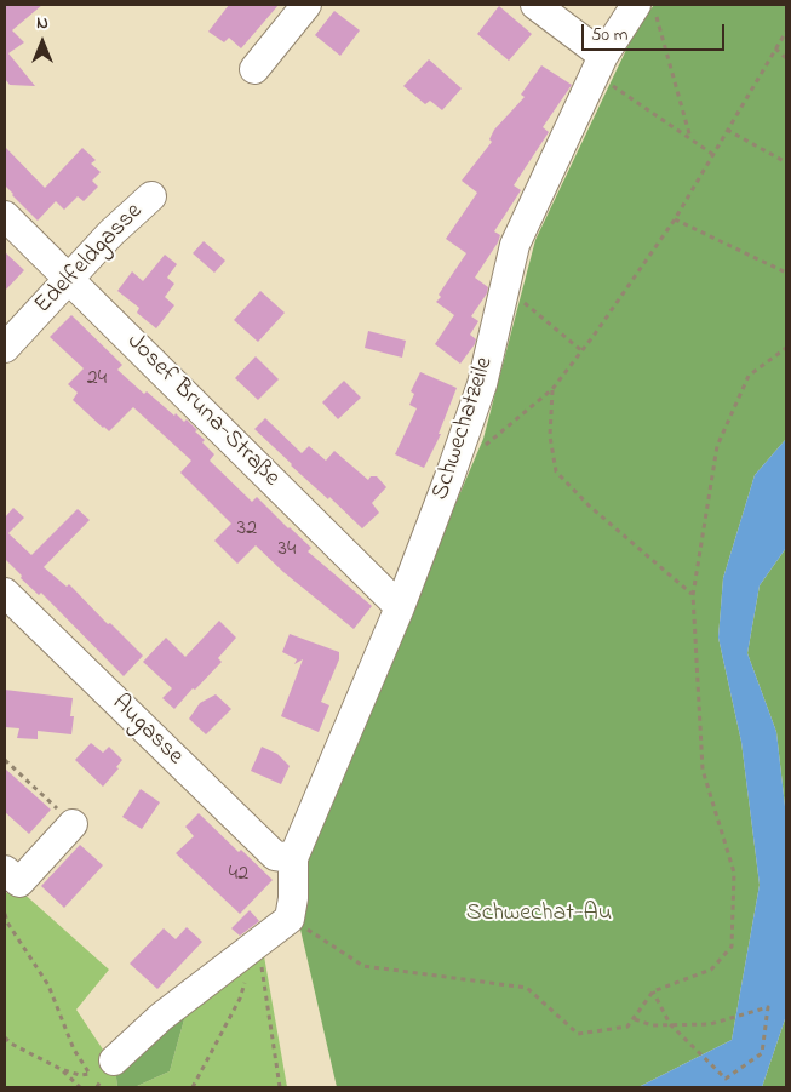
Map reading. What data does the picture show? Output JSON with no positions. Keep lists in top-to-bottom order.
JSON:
{
  "streets": {
    "street": [
      "Edelfeldgasse",
      "Josef Bruna-Straße",
      "Schwechatzeile",
      "Augasse"
    ]
  },
  "crossings": [
    ["Edelfeldgasse", "Josef Bruna-Straße"],
    ["Josef Bruna-Straße", "Schwechatzeile"],
    ["Schwechatzeile", "Augasse"]
  ],
  "parks": ["Schwechat-Au"],
  "house_numbers": [
    "24",
    "32",
    "34",
    "42"
  ],
  "scale_bar": "50 m",
  "north": "top"
}
